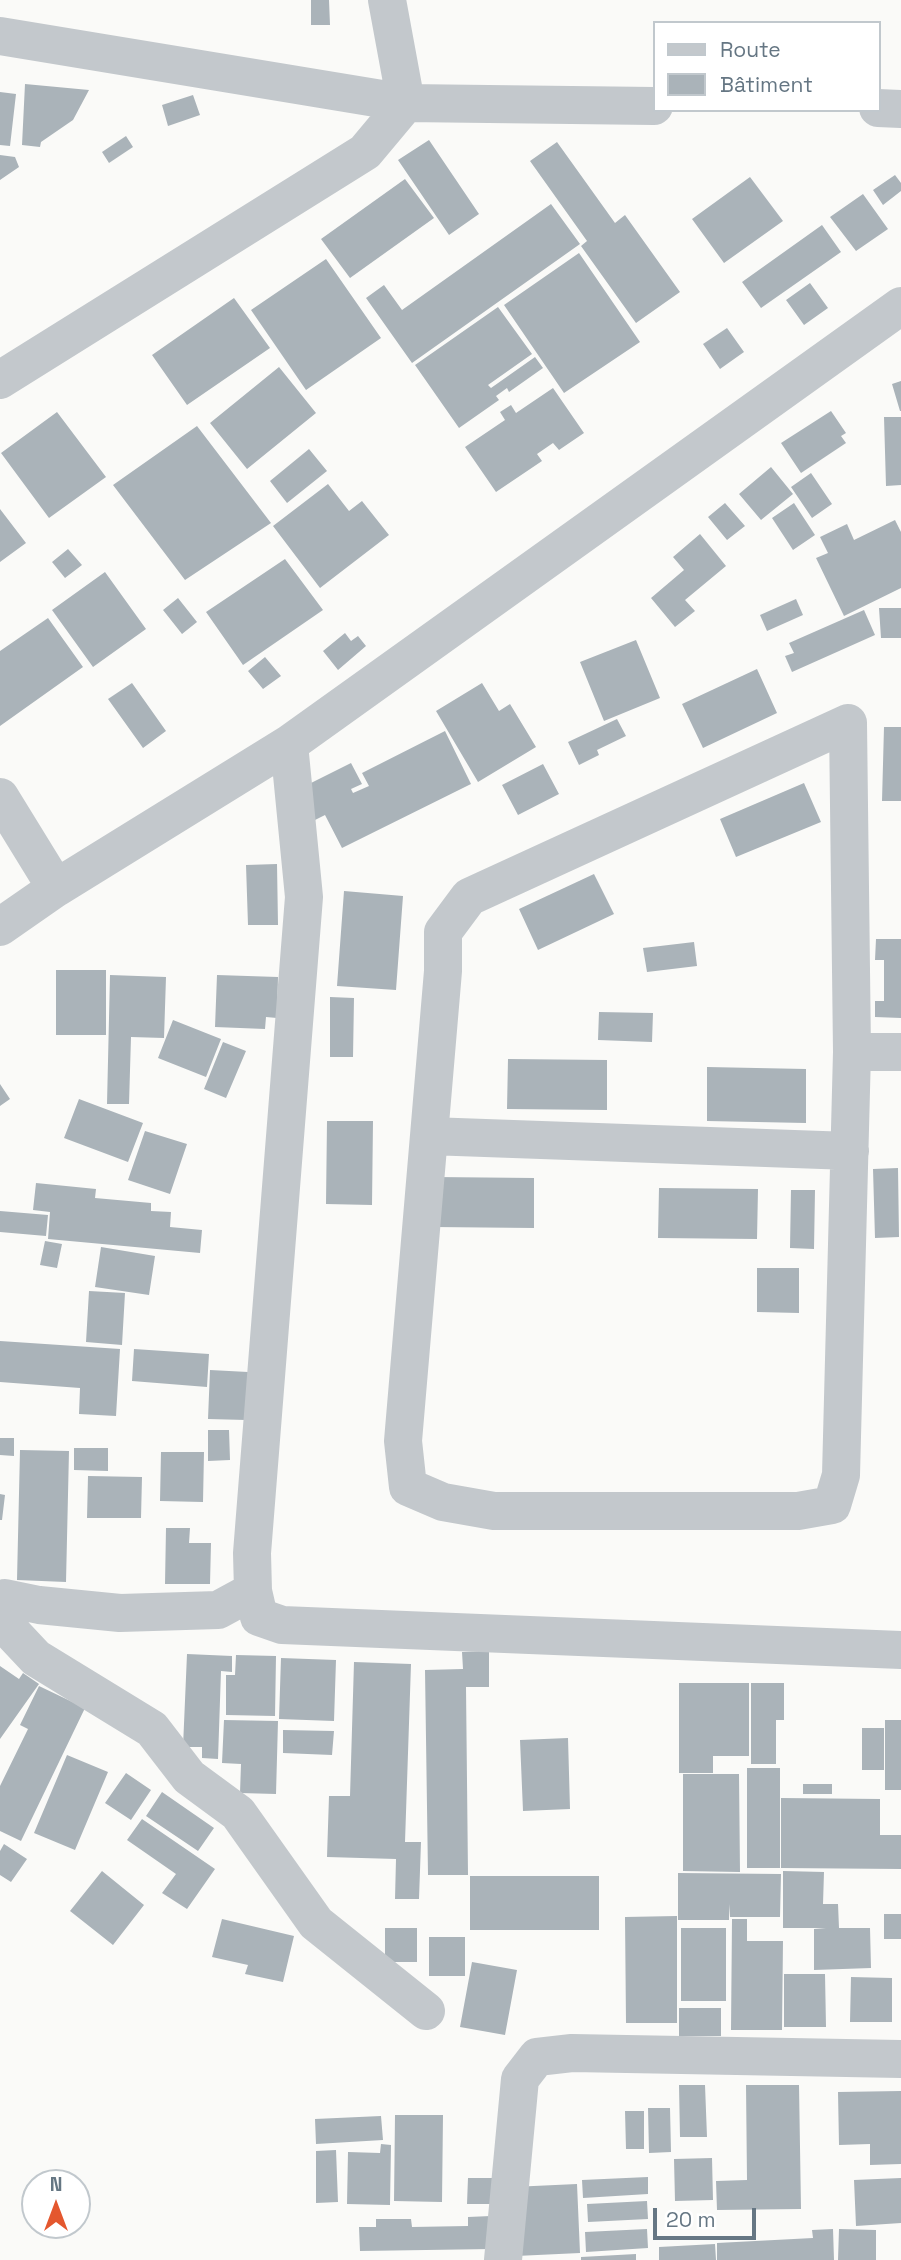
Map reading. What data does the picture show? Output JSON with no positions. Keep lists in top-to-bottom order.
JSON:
{
  "legend": ["Route", "Bâtiment"],
  "scale_bar": "20 m",
  "north": "top"
}
